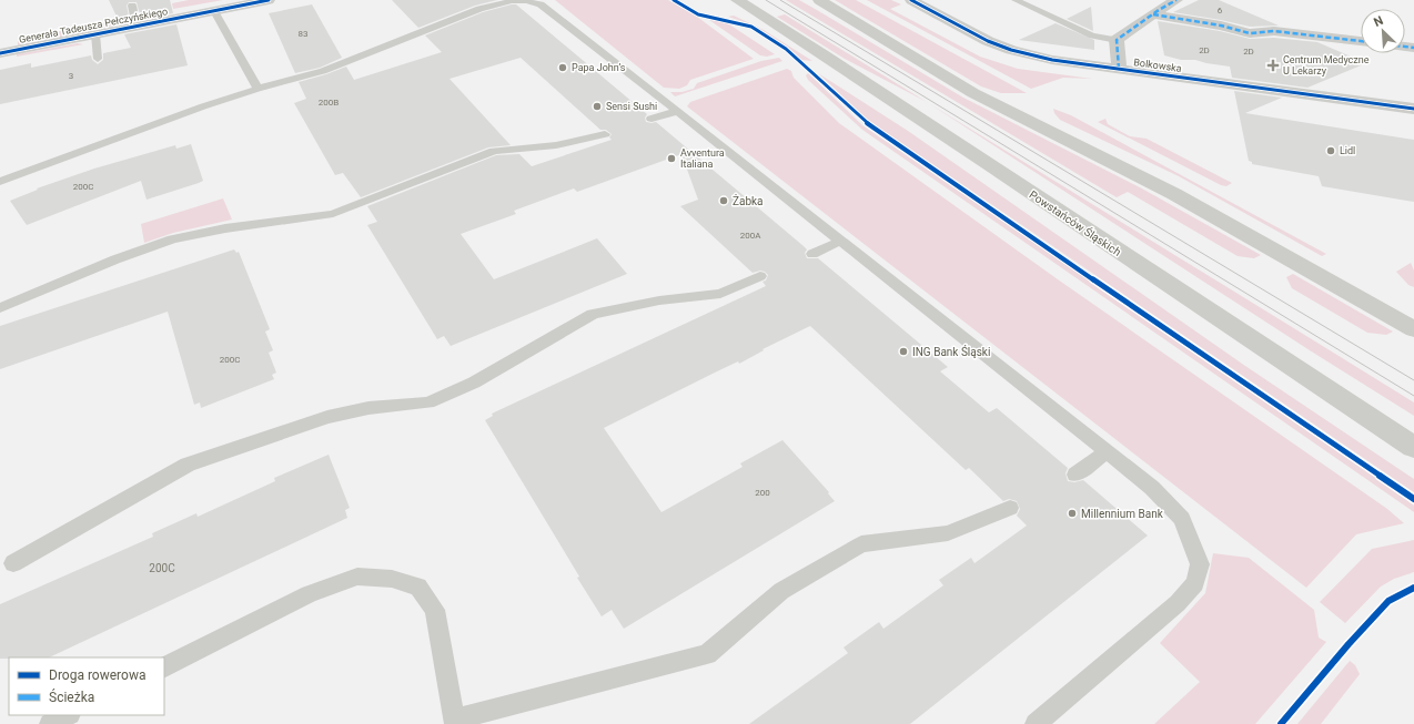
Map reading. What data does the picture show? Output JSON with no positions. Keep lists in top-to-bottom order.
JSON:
{
  "streets": {
    "main road": ["Powstańców Śląskich"],
    "street": ["Generała Tadeusza Pełczyńskiego", "Bolkowska"]
  },
  "places": {
    "health": ["Centrum Medyczne U Lekarzy"],
    "other": [
      "Papa John’s",
      "Sensi Sushi",
      "Lidl",
      "Avventura Italiana",
      "Żabka",
      "ING Bank Śląski",
      "Millennium Bank"
    ]
  },
  "house_numbers": [
    "6",
    "83",
    "2D",
    "2D",
    "3",
    "200B",
    "200C",
    "200A",
    "200C",
    "200",
    "200C"
  ],
  "legend": ["Droga rowerowa", "Ścieżka"],
  "north": "top left"
}
